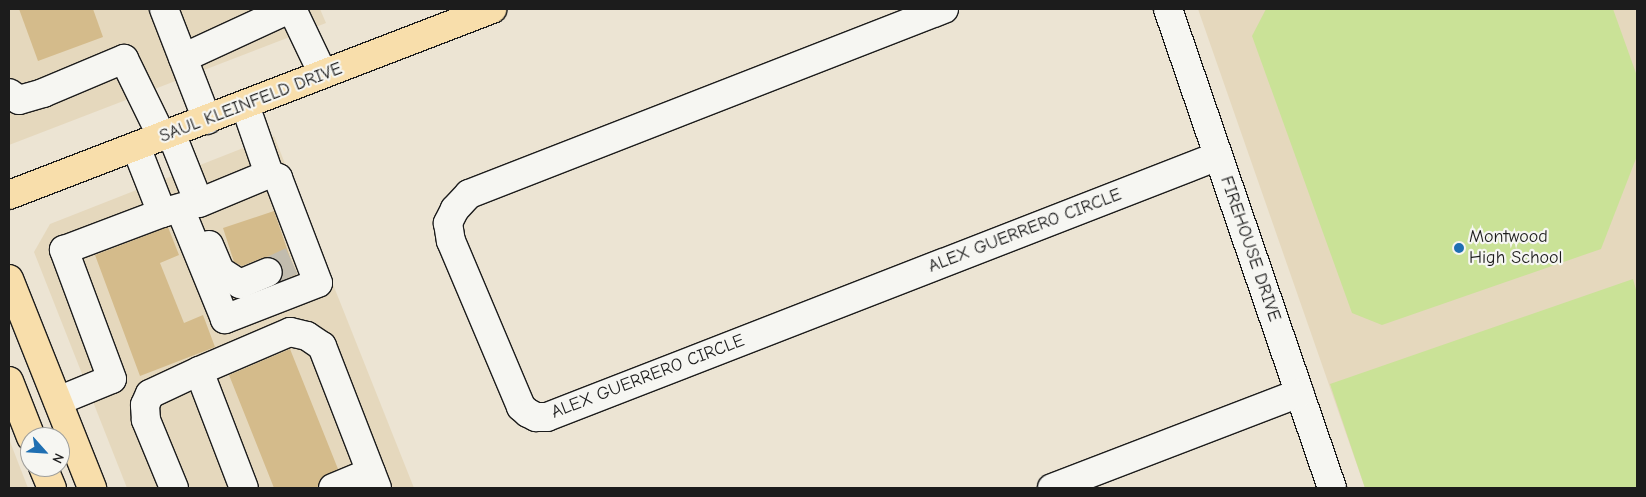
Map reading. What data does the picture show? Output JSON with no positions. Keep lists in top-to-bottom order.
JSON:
{
  "streets": {
    "main road": ["SAUL KLEINFELD DRIVE"],
    "street": ["ALEX GUERRERO CIRCLE", "FIREHOUSE DRIVE"]
  },
  "crossings": [
    ["ALEX GUERRERO CIRCLE", "FIREHOUSE DRIVE"]
  ],
  "places": ["Montwood High School"],
  "north": "bottom right"
}
